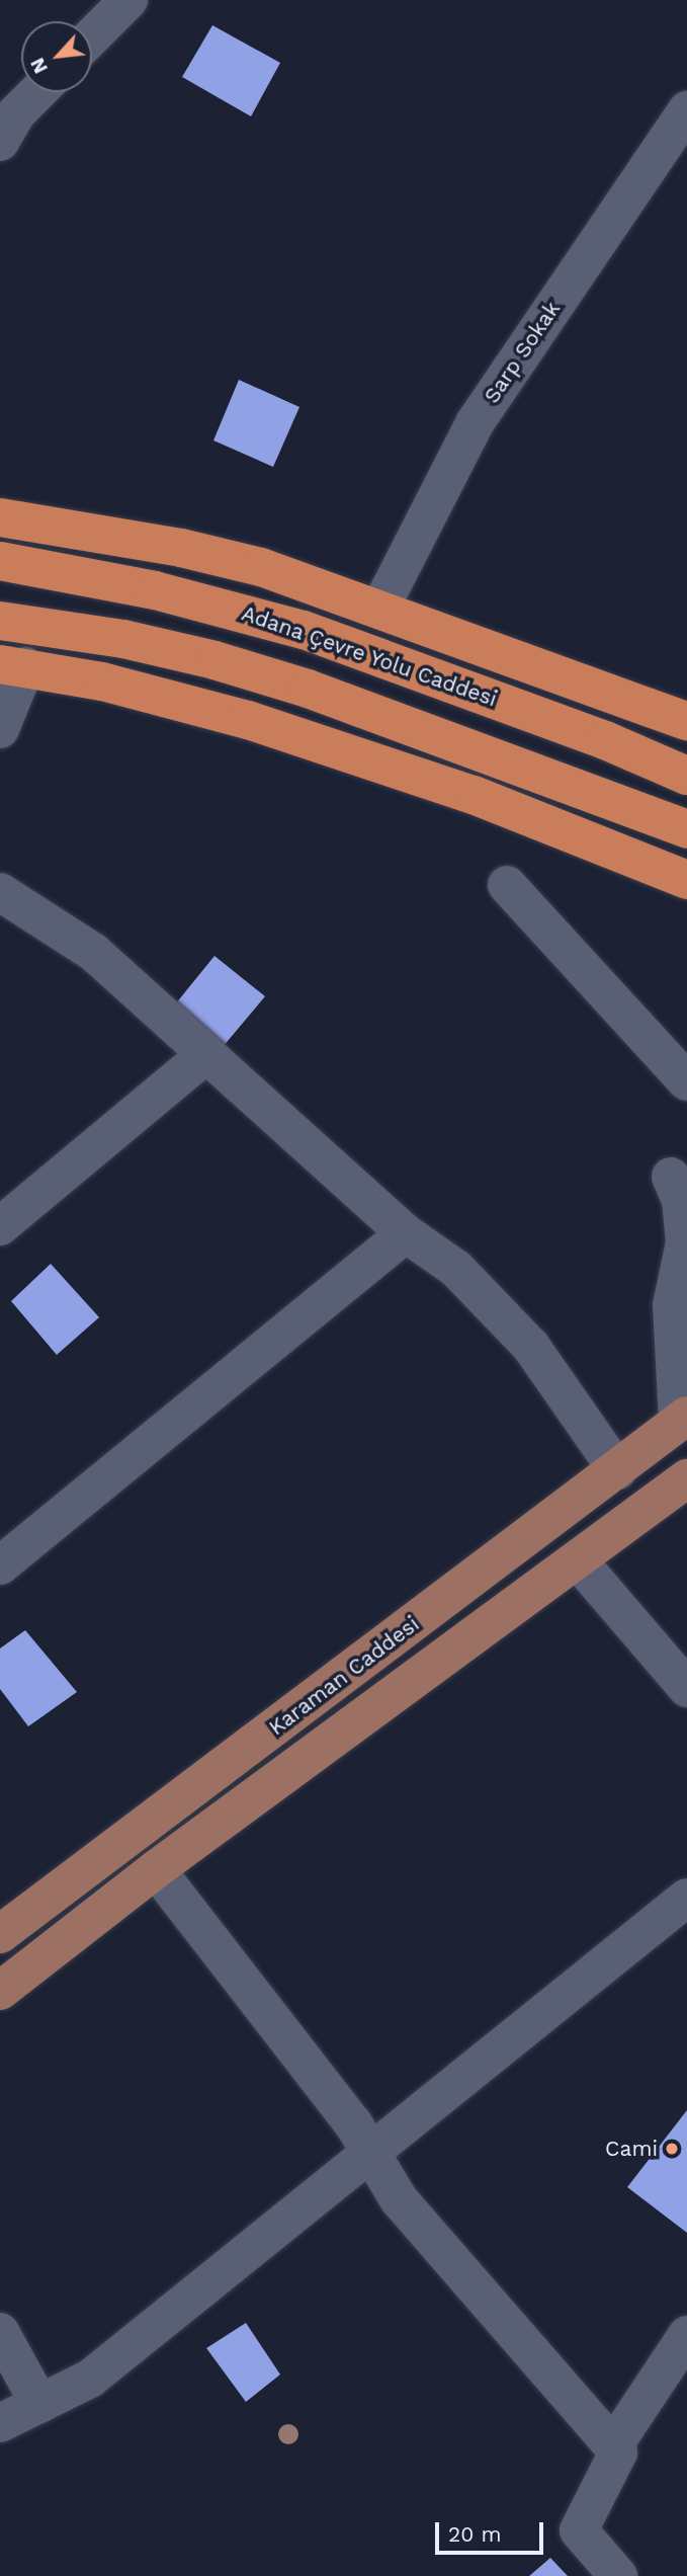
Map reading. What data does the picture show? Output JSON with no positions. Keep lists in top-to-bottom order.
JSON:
{
  "streets": {
    "highway": ["Adana Çevre Yolu Caddesi"],
    "main road": ["Karaman Caddesi"],
    "street": ["Sarp Sokak"]
  },
  "places": ["Cami"],
  "scale_bar": "20 m",
  "north": "bottom left"
}
